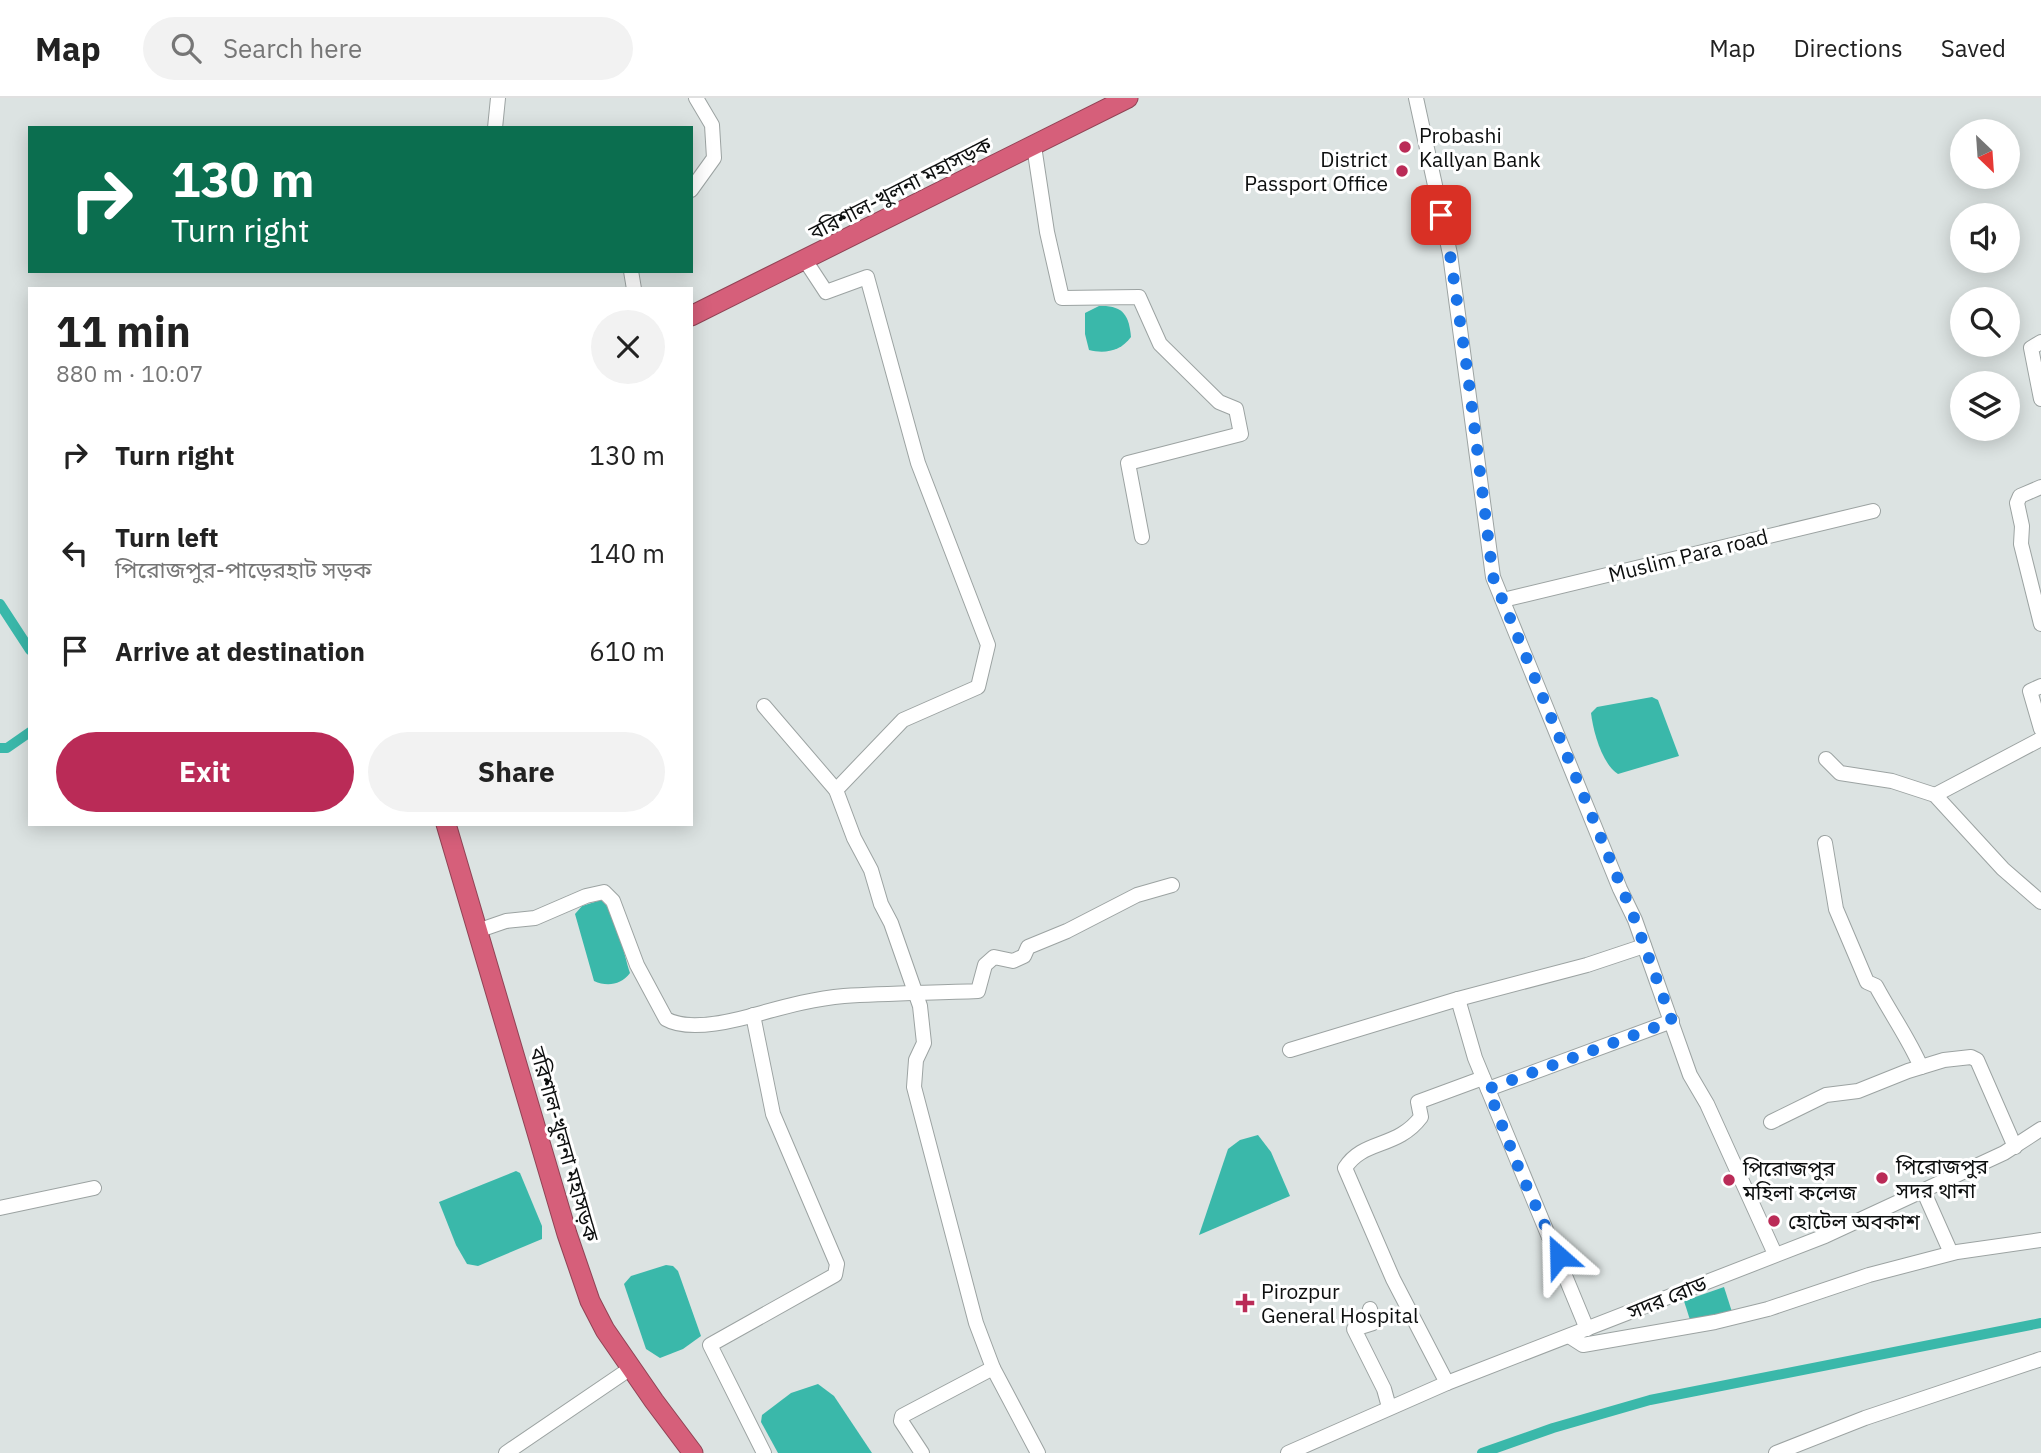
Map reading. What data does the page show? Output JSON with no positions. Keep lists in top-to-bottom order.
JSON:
{
  "streets": {
    "highway": ["বরিশাল-খুলনা মহাসড়ক"],
    "street": ["Muslim Para road", "সদর রোড"]
  },
  "places": {
    "other": [
      "Probashi Kallyan Bank",
      "District Passport Office",
      "পিরোজপুর সদর থানা",
      "পিরোজপুর মহিলা কলেজ",
      "হোটেল অবকাশ"
    ],
    "health": ["Pirozpur General Hospital"]
  },
  "north": "bottom right",
  "page": {
    "header": "Map",
    "search": "Search here",
    "nav": ["Map", "Directions", "Saved"],
    "turn": ["130 m", "Turn right"],
    "heading": ["11 min", "880 m · 10:07"],
    "list": [
      {
        "name": "Turn right",
        "value": "130 m"
      },
      {
        "name": "Turn left",
        "note": "পিরোজপুর-পাড়েরহাট সড়ক",
        "value": "140 m"
      },
      {
        "name": "Arrive at destination",
        "value": "610 m"
      }
    ],
    "buttons": ["Exit", "Share"]
  }
}
